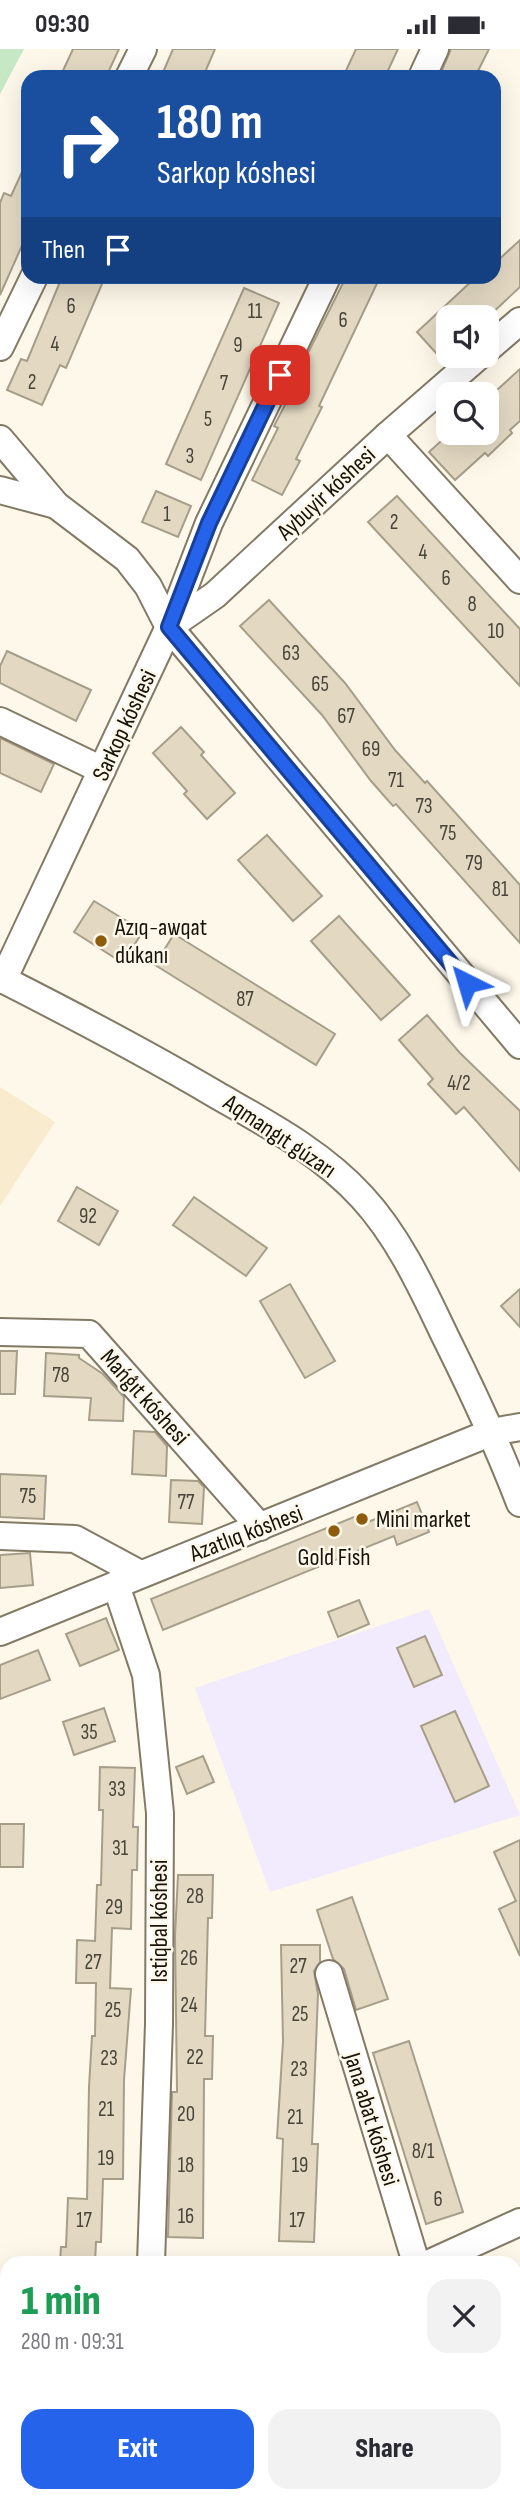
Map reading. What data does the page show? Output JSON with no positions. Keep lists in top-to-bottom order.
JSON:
{
  "streets": {
    "street": [
      "Aybuyir kóshesi",
      "Sarkop kóshesi",
      "Aqmangıt gúzarı",
      "Mańǵıt kóshesi",
      "Azatlıq kóshesi",
      "Istiqbal kóshesi",
      "Jana abat kóshesi"
    ]
  },
  "crossings": [
    ["Aybuyir kóshesi", "Sarkop kóshesi"],
    ["Sarkop kóshesi", "Aqmangıt gúzarı"],
    ["Aqmangıt gúzarı", "Azatlıq kóshesi"],
    ["Mańǵıt kóshesi", "Azatlıq kóshesi"],
    ["Azatlıq kóshesi", "Istiqbal kóshesi"]
  ],
  "places": ["Azıq-awqat dúkanı", "Mini market", "Gold Fish"],
  "house_numbers": [
    "6",
    "11",
    "6",
    "4",
    "9",
    "2",
    "7",
    "5",
    "3",
    "1",
    "2",
    "4",
    "6",
    "8",
    "10",
    "63",
    "65",
    "67",
    "69",
    "71",
    "73",
    "75",
    "79",
    "81",
    "87",
    "4/2",
    "92",
    "78",
    "75",
    "77",
    "35",
    "33",
    "31",
    "28",
    "29",
    "26",
    "27",
    "27",
    "24",
    "25",
    "25",
    "22",
    "23",
    "23",
    "21",
    "20",
    "21",
    "8/1",
    "19",
    "18",
    "19",
    "6",
    "16",
    "17",
    "17"
  ],
  "page": {
    "status": "09:30",
    "turn": ["180 m", "Sarkop kóshesi"],
    "then": "Then",
    "heading": ["1 min", "280 m · 09:31"],
    "buttons": ["Exit", "Share"]
  }
}
